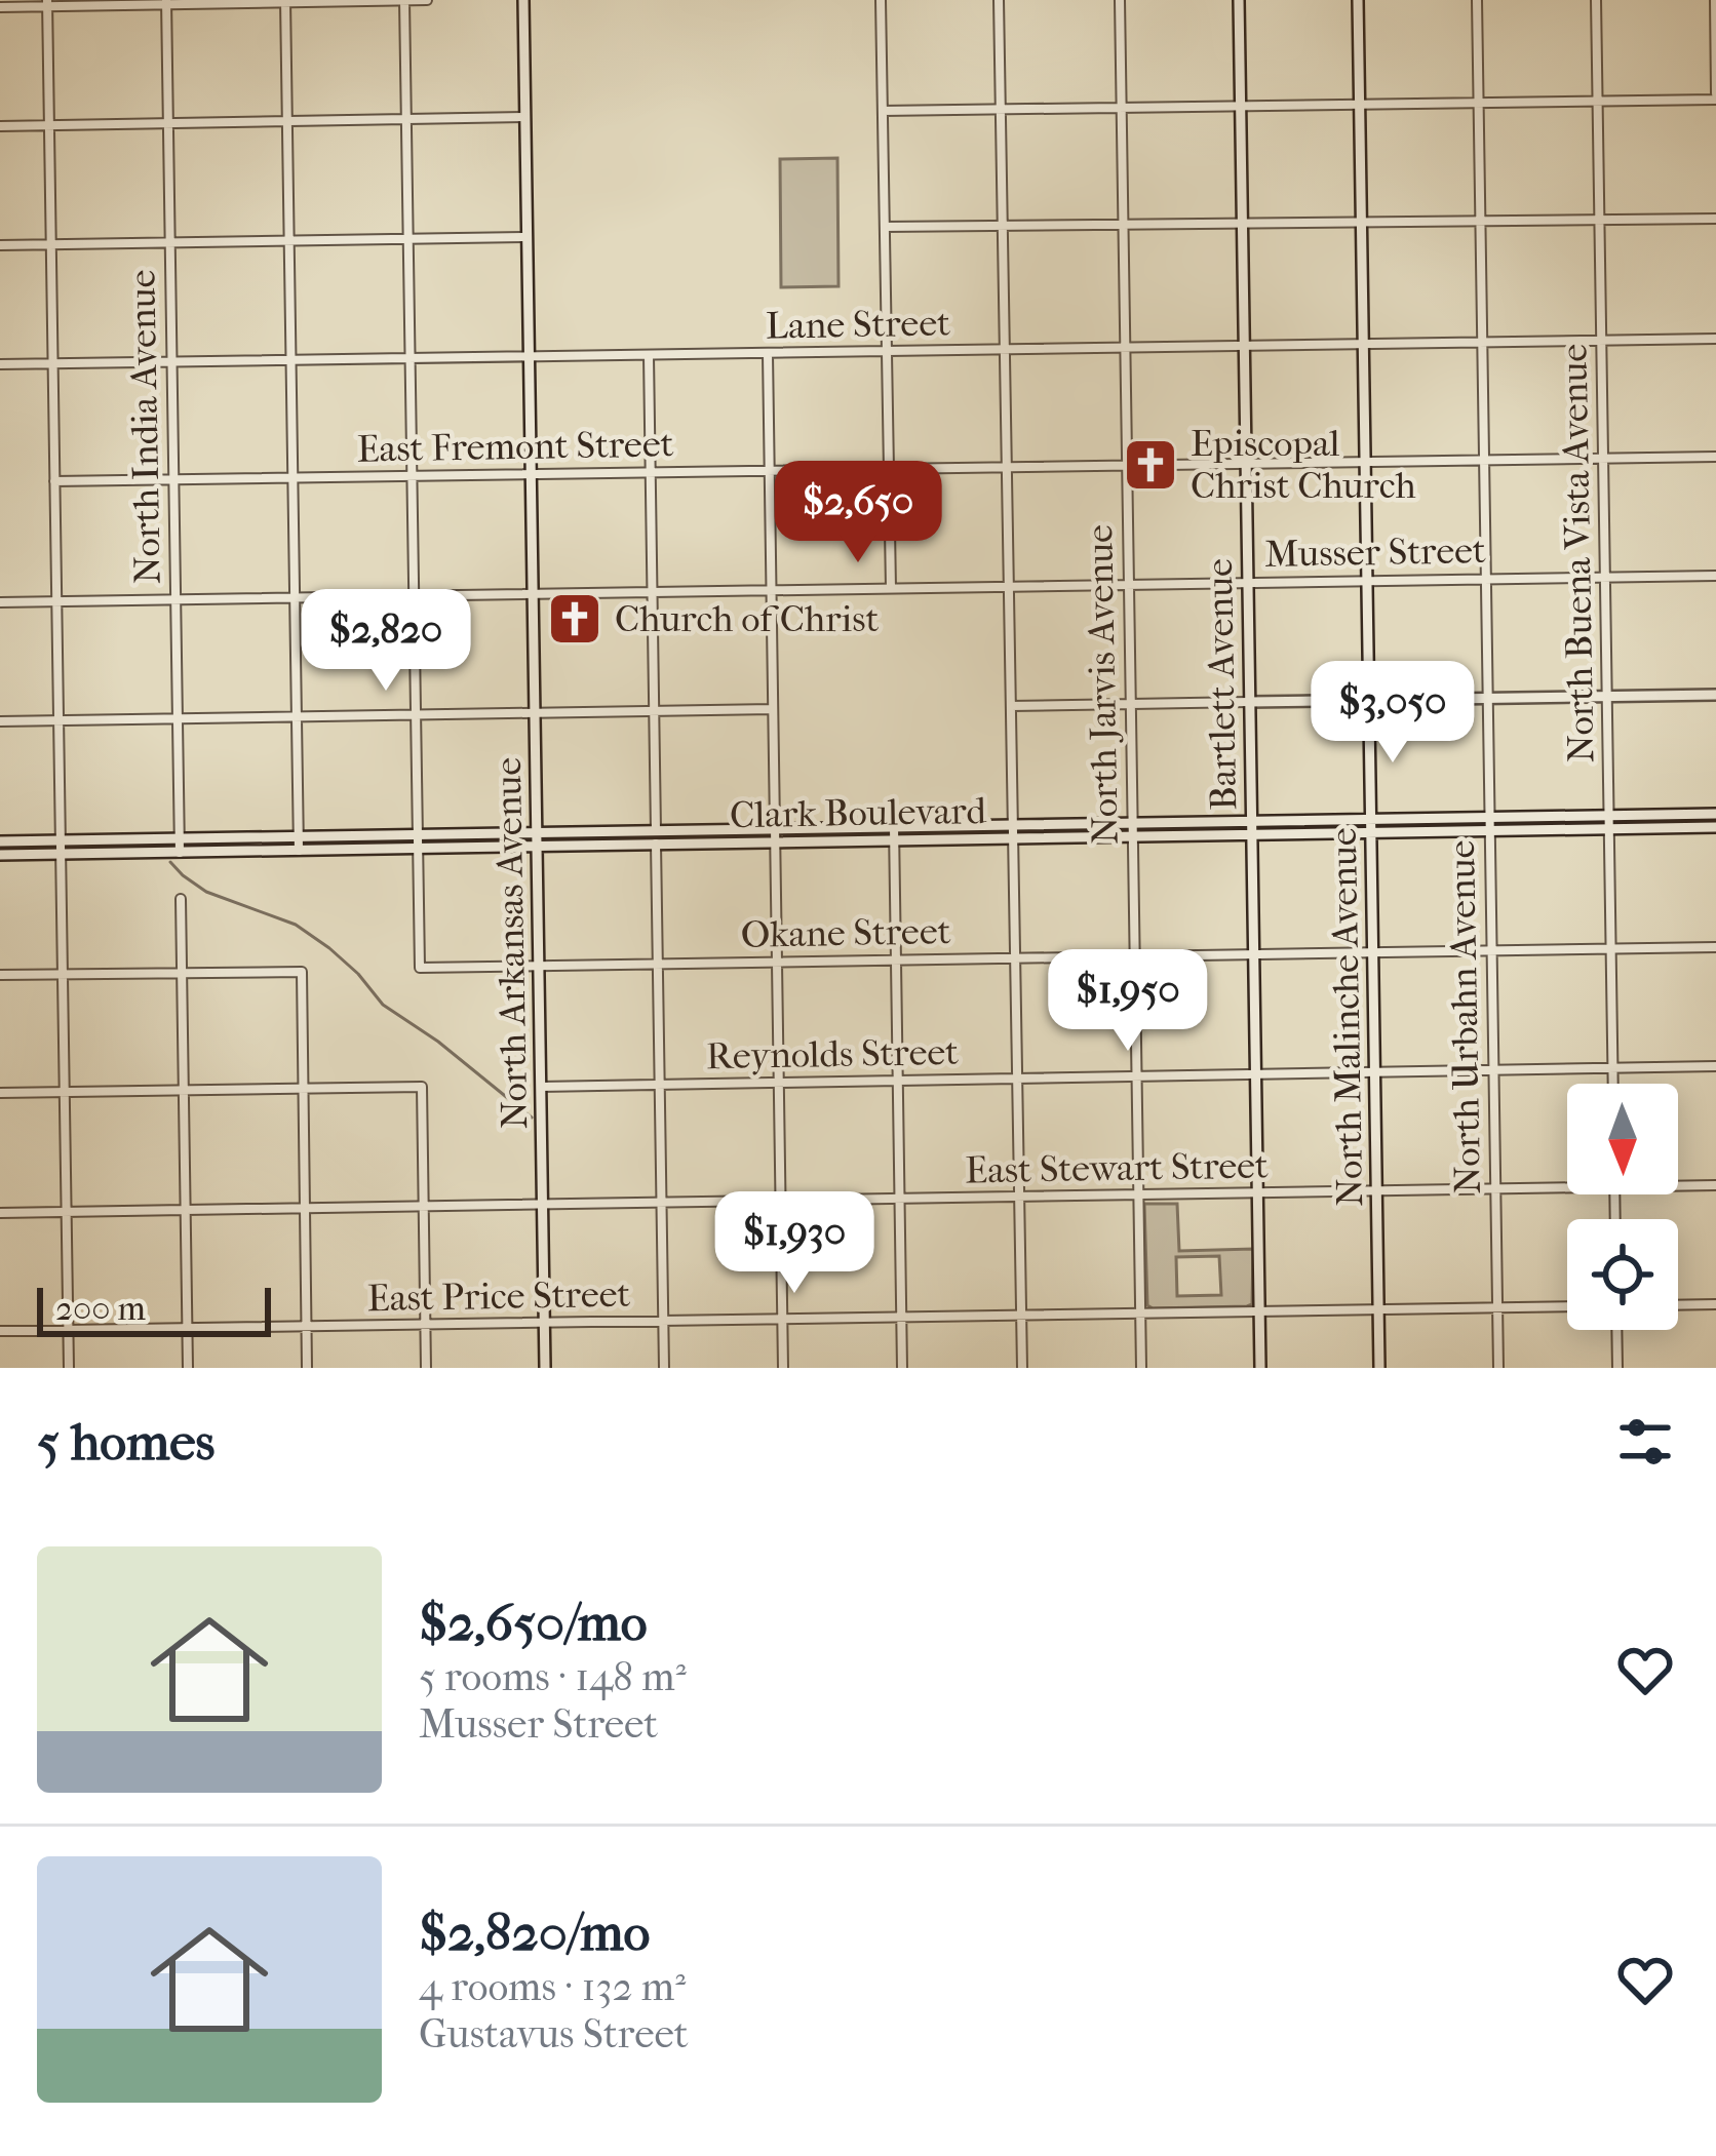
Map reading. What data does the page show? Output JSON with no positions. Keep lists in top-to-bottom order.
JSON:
{
  "streets": {
    "main road": [
      "Bartlett Avenue",
      "Clark Boulevard",
      "North Arkansas Avenue",
      "North Malinche Avenue"
    ],
    "street": [
      "Lane Street",
      "North India Avenue",
      "East Fremont Street",
      "Musser Street",
      "North Buena Vista Avenue",
      "North Jarvis Avenue",
      "Okane Street",
      "North Urbahn Avenue",
      "Reynolds Street",
      "East Stewart Street",
      "East Price Street"
    ]
  },
  "crossings": [
    ["Lane Street", "North India Avenue"],
    ["Lane Street", "North Buena Vista Avenue"],
    ["Lane Street", "North Jarvis Avenue"],
    ["Lane Street", "Bartlett Avenue"],
    ["Lane Street", "North Arkansas Avenue"],
    ["Lane Street", "North Malinche Avenue"],
    ["Lane Street", "North Urbahn Avenue"],
    ["North India Avenue", "East Fremont Street"],
    ["North India Avenue", "Musser Street"],
    ["North India Avenue", "Clark Boulevard"],
    ["East Fremont Street", "North Buena Vista Avenue"],
    ["East Fremont Street", "North Jarvis Avenue"],
    ["East Fremont Street", "Bartlett Avenue"],
    ["East Fremont Street", "North Arkansas Avenue"],
    ["East Fremont Street", "North Malinche Avenue"],
    ["East Fremont Street", "North Urbahn Avenue"],
    ["Musser Street", "North Buena Vista Avenue"],
    ["Musser Street", "North Jarvis Avenue"],
    ["Musser Street", "Bartlett Avenue"],
    ["Musser Street", "North Arkansas Avenue"],
    ["Musser Street", "North Malinche Avenue"],
    ["Musser Street", "North Urbahn Avenue"],
    ["North Buena Vista Avenue", "Clark Boulevard"],
    ["North Buena Vista Avenue", "Okane Street"],
    ["North Buena Vista Avenue", "Reynolds Street"],
    ["North Jarvis Avenue", "Clark Boulevard"],
    ["North Jarvis Avenue", "Okane Street"],
    ["North Jarvis Avenue", "Reynolds Street"],
    ["North Jarvis Avenue", "East Stewart Street"],
    ["North Jarvis Avenue", "East Price Street"],
    ["Bartlett Avenue", "Clark Boulevard"],
    ["Bartlett Avenue", "Okane Street"],
    ["Bartlett Avenue", "Reynolds Street"],
    ["Bartlett Avenue", "East Stewart Street"],
    ["Bartlett Avenue", "East Price Street"],
    ["Clark Boulevard", "Okane Street"],
    ["Clark Boulevard", "North Arkansas Avenue"],
    ["Clark Boulevard", "North Malinche Avenue"],
    ["Clark Boulevard", "North Urbahn Avenue"],
    ["Okane Street", "North Arkansas Avenue"],
    ["Okane Street", "North Malinche Avenue"],
    ["Okane Street", "North Urbahn Avenue"],
    ["North Arkansas Avenue", "Reynolds Street"],
    ["North Arkansas Avenue", "East Stewart Street"],
    ["North Arkansas Avenue", "East Price Street"],
    ["North Malinche Avenue", "Reynolds Street"],
    ["North Malinche Avenue", "East Stewart Street"],
    ["North Malinche Avenue", "East Price Street"],
    ["North Urbahn Avenue", "Reynolds Street"],
    ["North Urbahn Avenue", "East Stewart Street"],
    ["North Urbahn Avenue", "East Price Street"]
  ],
  "places": {
    "church": ["Episcopal Christ Church", "Church of Christ"]
  },
  "scale_bar": "200 m",
  "north": "bottom",
  "page": {
    "price": [
      "$2,650",
      "$2,820",
      "$3,050",
      "$1,950",
      "$1,930"
    ],
    "scale": "200 m",
    "heading": "5 homes",
    "list": [
      {
        "name": "$2,650/mo",
        "note": "5 rooms · 148 m² · Musser Street"
      },
      {
        "name": "$2,820/mo",
        "note": "4 rooms · 132 m² · Gustavus Street"
      }
    ]
  }
}
